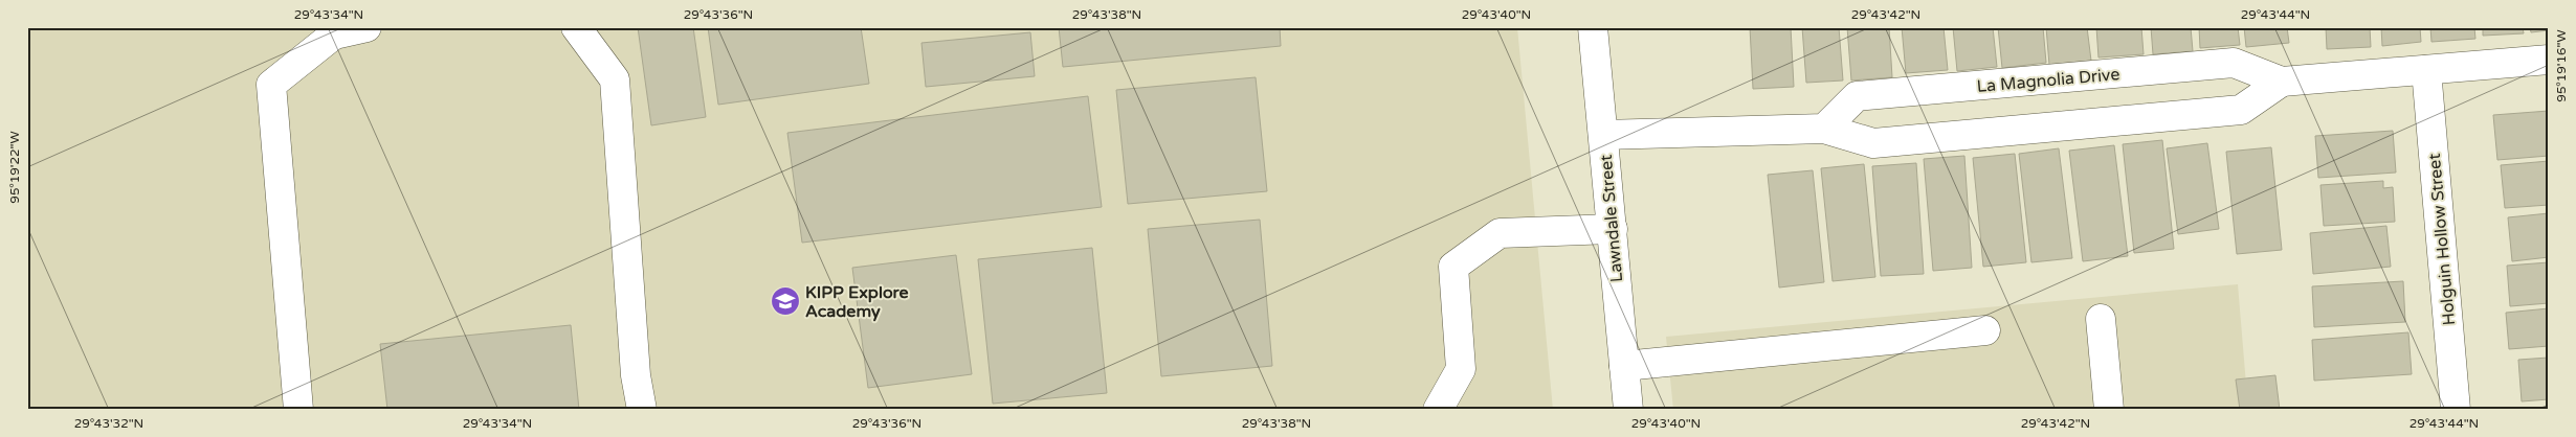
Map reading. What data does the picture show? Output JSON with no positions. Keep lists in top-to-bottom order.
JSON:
{
  "streets": {
    "street": ["La Magnolia Drive", "Lawndale Street", "Holguin Hollow Street"]
  },
  "crossings": [
    ["La Magnolia Drive", "Holguin Hollow Street"]
  ],
  "places": {
    "school or university": ["KIPP Explore Academy"]
  },
  "coordinates": [
    "29°43'34\"N",
    "29°43'36\"N",
    "29°43'38\"N",
    "29°43'40\"N",
    "29°43'42\"N",
    "29°43'44\"N",
    "95°19'16\"W",
    "95°19'22\"W",
    "29°43'32\"N"
  ]
}
